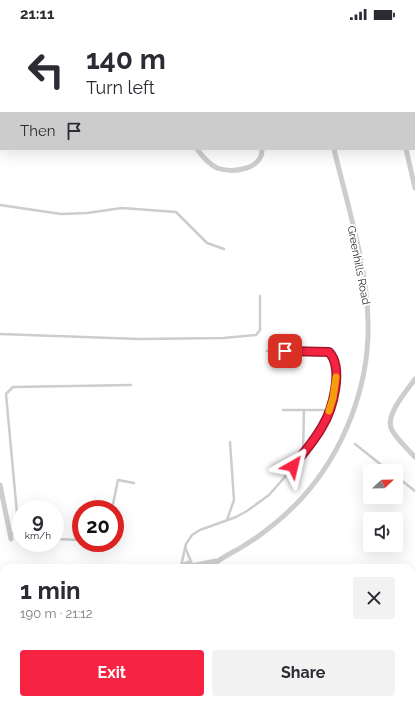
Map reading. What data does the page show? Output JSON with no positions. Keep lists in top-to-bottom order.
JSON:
{
  "streets": {
    "street": ["Greenhills Road"]
  },
  "north": "right",
  "page": {
    "status": "21:11",
    "turn": ["140 m", "Turn left"],
    "then": "Then",
    "speed": "9 km/h",
    "limit": "20",
    "heading": ["1 min", "190 m · 21:12"],
    "buttons": ["Exit", "Share"]
  }
}
